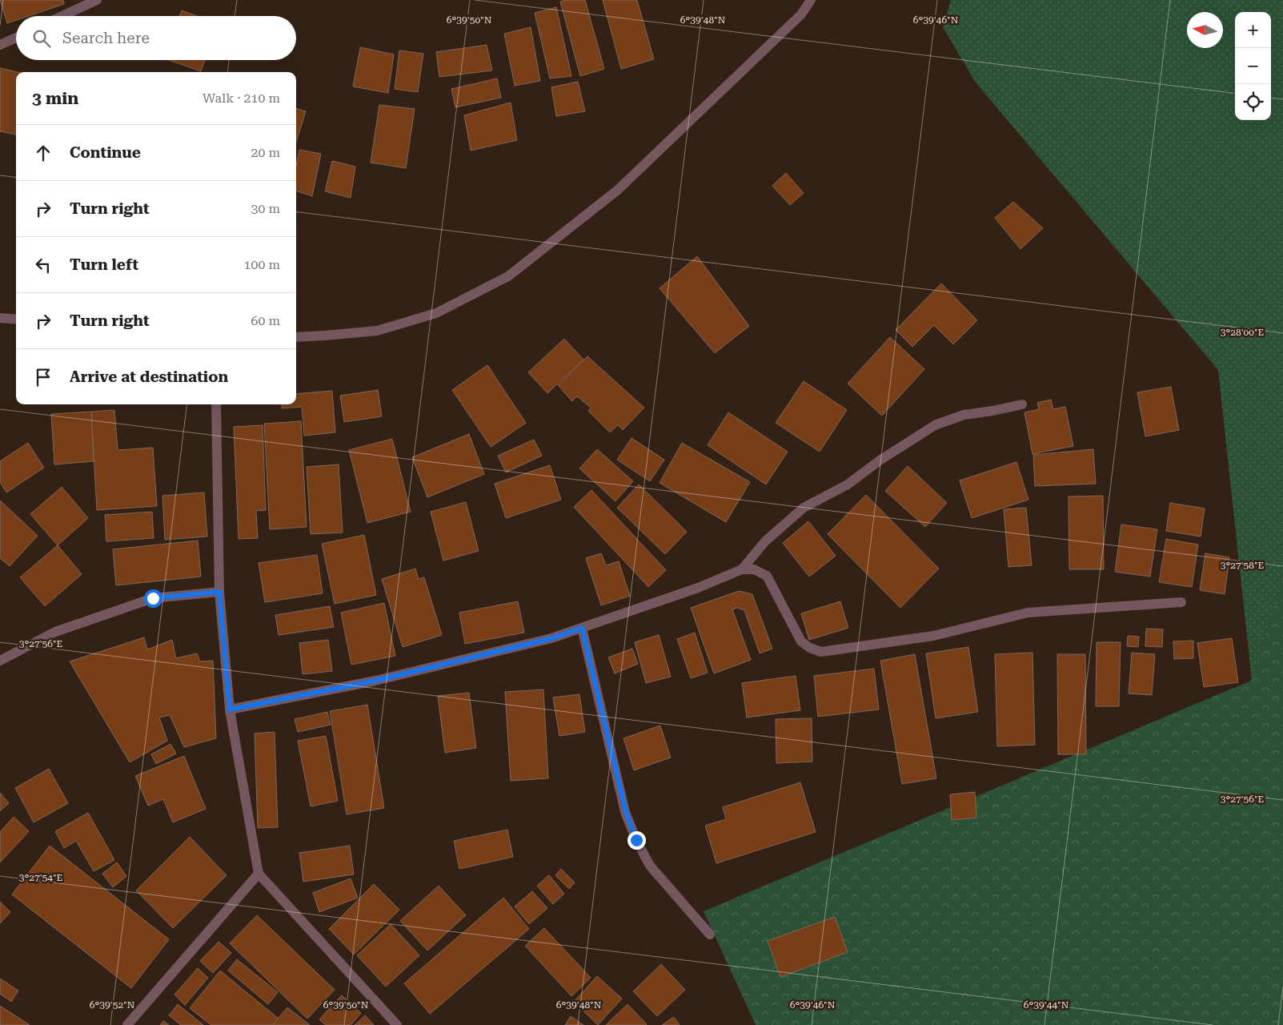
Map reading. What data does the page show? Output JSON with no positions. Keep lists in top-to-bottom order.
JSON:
{
  "north": "left",
  "page": {
    "map_buttons": ["+", "−"],
    "search": "Search here",
    "heading": ["3 min", "Walk · 210 m"],
    "list": [
      ["Continue", "20 m"],
      ["Turn right", "30 m"],
      ["Turn left", "100 m"],
      ["Turn right", "60 m"],
      "Arrive at destination"
    ]
  },
  "coordinates": [
    "6°39'50\"N",
    "6°39'48\"N",
    "6°39'46\"N",
    "3°28'00\"E",
    "3°27'58\"E",
    "3°27'56\"E",
    "3°27'54\"E",
    "6°39'52\"N",
    "6°39'44\"N"
  ]
}
